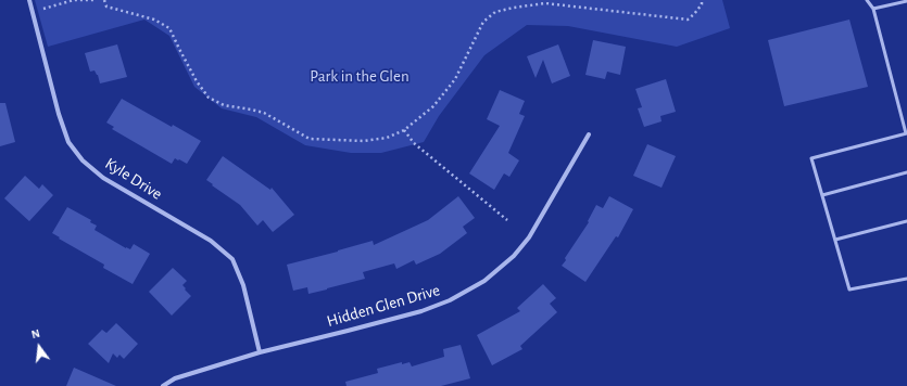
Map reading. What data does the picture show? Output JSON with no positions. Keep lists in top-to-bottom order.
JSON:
{
  "streets": {
    "street": ["Kyle Drive", "Hidden Glen Drive"]
  },
  "crossings": [
    ["Kyle Drive", "Hidden Glen Drive"]
  ],
  "parks": ["Park in the Glen"],
  "north": "top"
}
